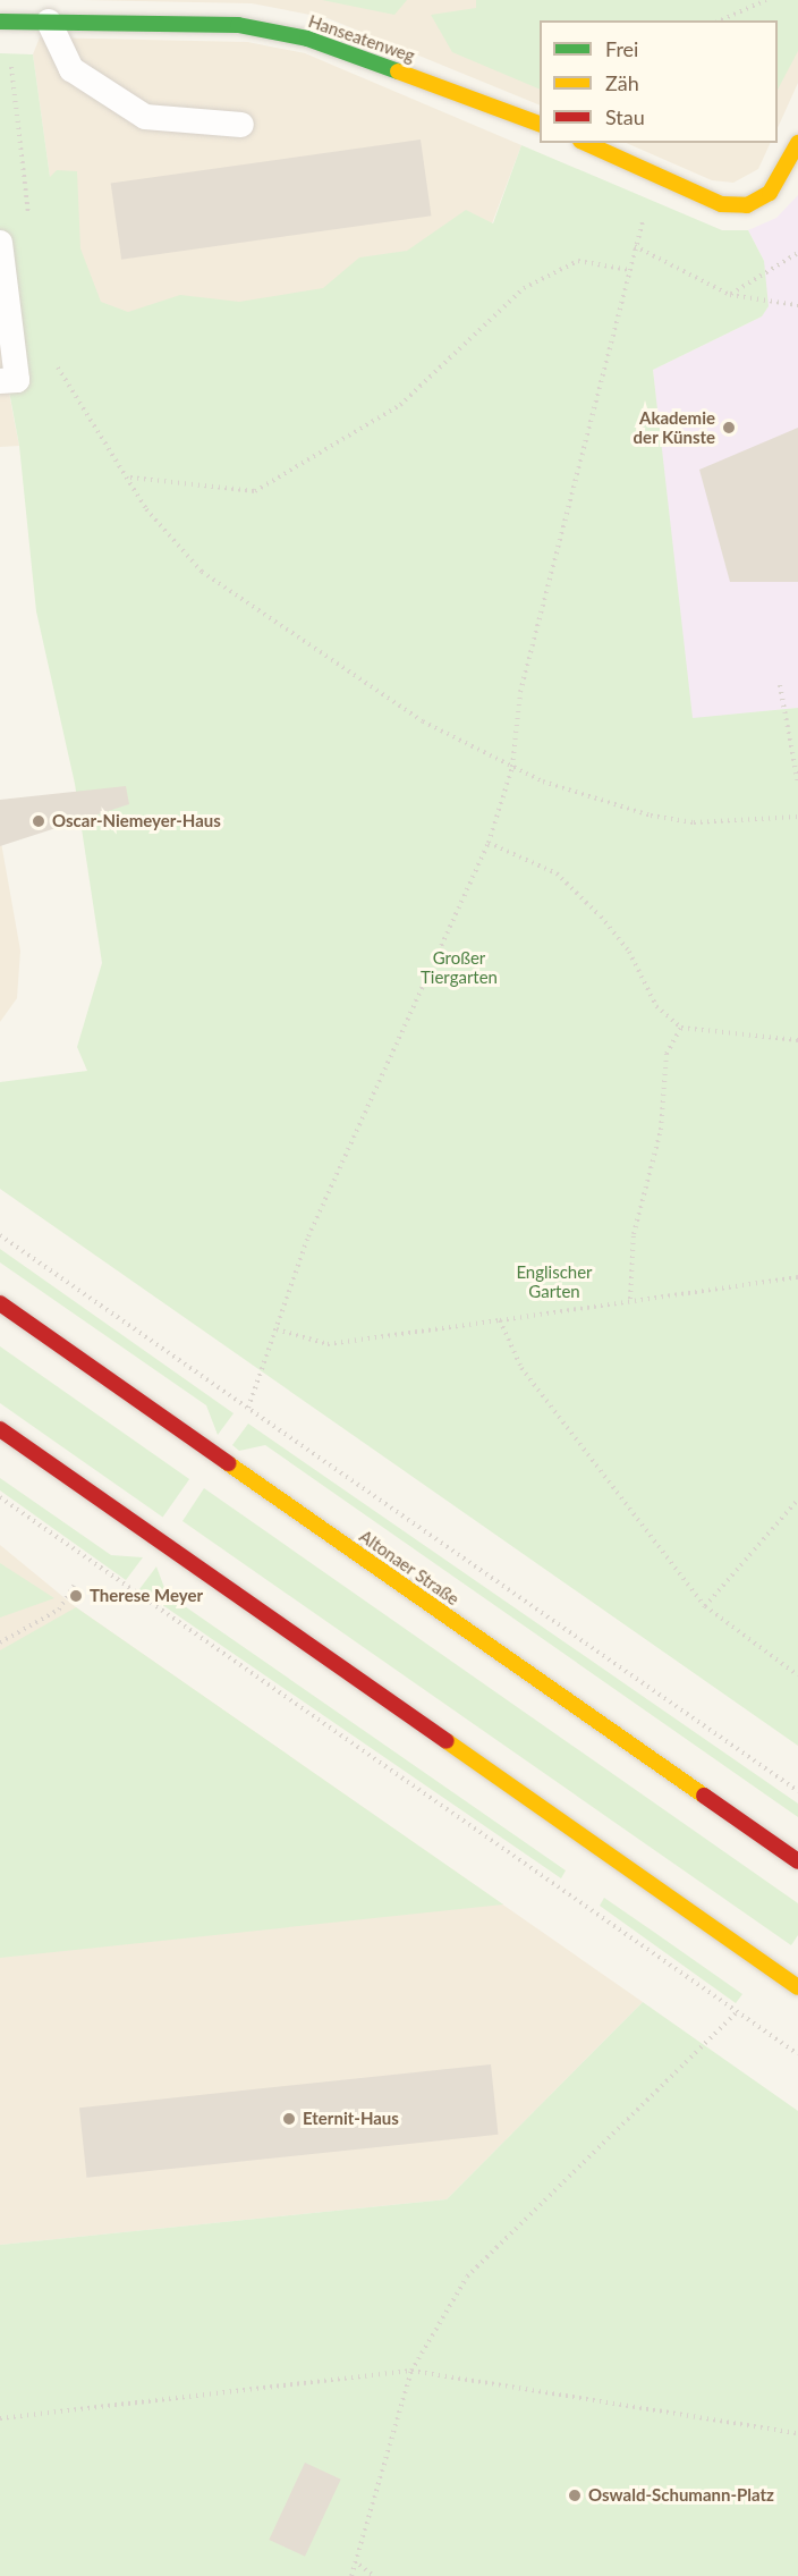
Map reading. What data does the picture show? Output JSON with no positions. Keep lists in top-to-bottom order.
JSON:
{
  "streets": {
    "main road": ["Hanseatenweg", "Altonaer Straße"]
  },
  "parks": ["Großer Tiergarten", "Englischer Garten"],
  "places": [
    "Akademie der Künste",
    "Oscar-Niemeyer-Haus",
    "Therese Meyer",
    "Eternit-Haus",
    "Oswald-Schumann-Platz"
  ],
  "legend": ["Frei", "Zäh", "Stau"]
}
